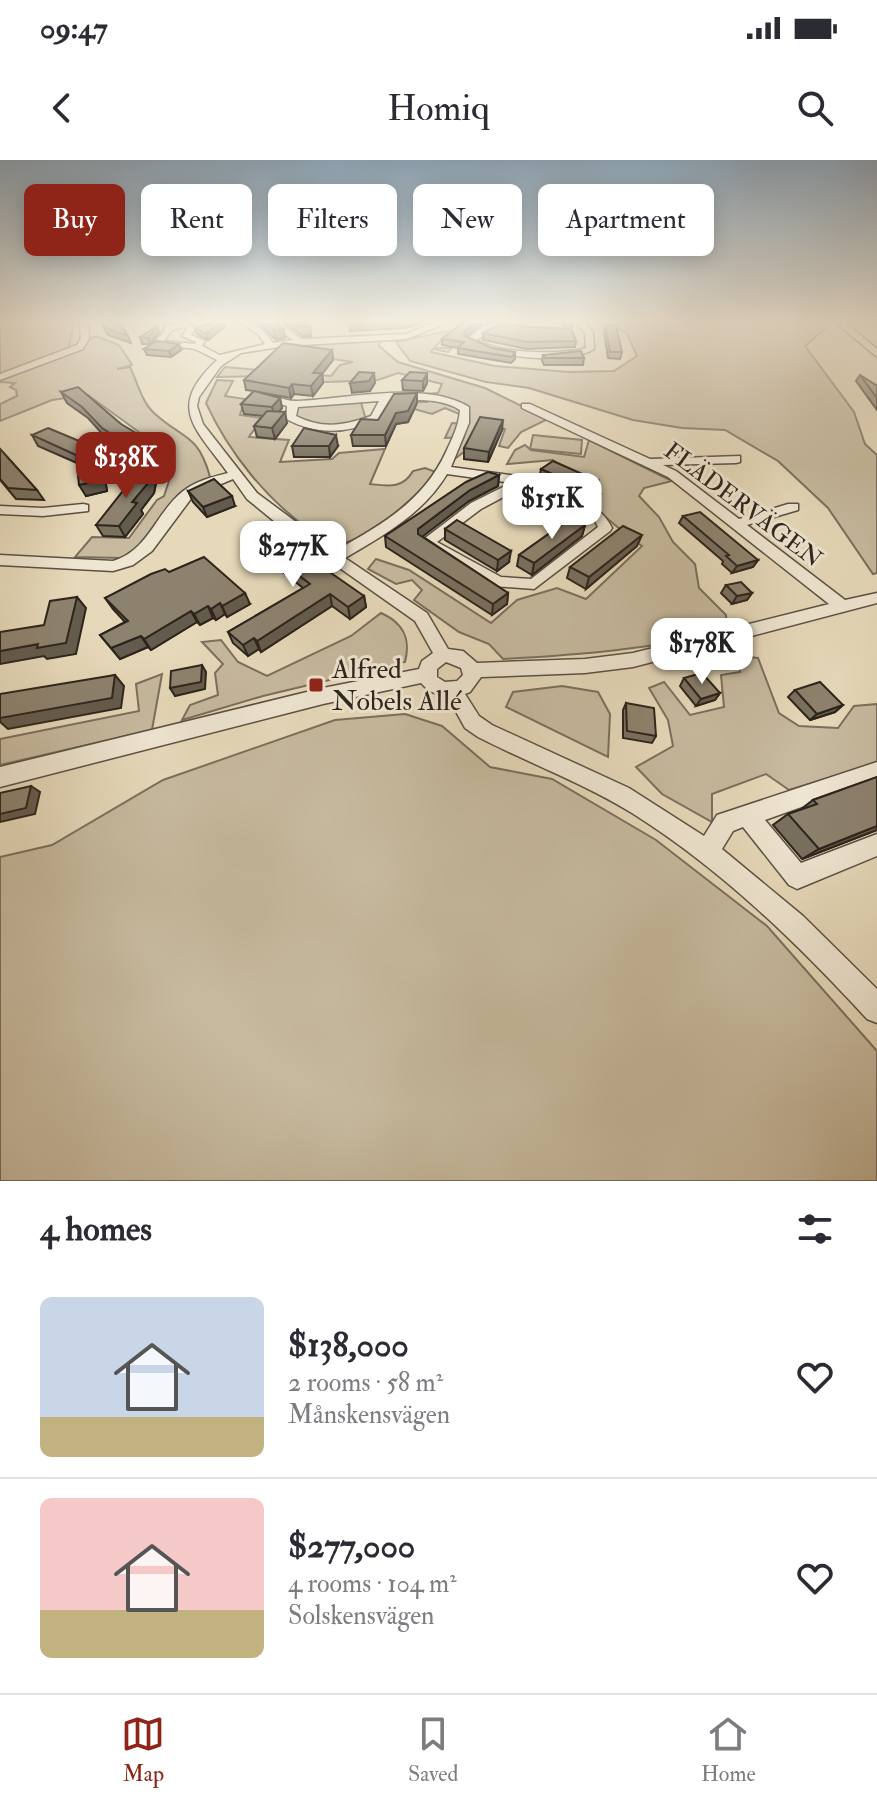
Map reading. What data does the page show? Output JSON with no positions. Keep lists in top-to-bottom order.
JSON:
{
  "streets": {
    "street": ["FLÄDERVÄGEN"]
  },
  "places": {
    "transit": ["Alfred Nobels Allé"]
  },
  "page": {
    "status": "09:47",
    "header": "Homiq",
    "chip": [
      "Buy",
      "Rent",
      "Filters",
      "New",
      "Apartment"
    ],
    "price": [
      "$138K",
      "$151K",
      "$277K",
      "$178K"
    ],
    "heading": "4 homes",
    "list": [
      {
        "name": "$138,000",
        "note": "2 rooms · 58 m² · Månskensvägen"
      },
      {
        "name": "$277,000",
        "note": "4 rooms · 104 m² · Solskensvägen"
      }
    ],
    "tabs": ["Map", "Saved", "Home"]
  }
}
